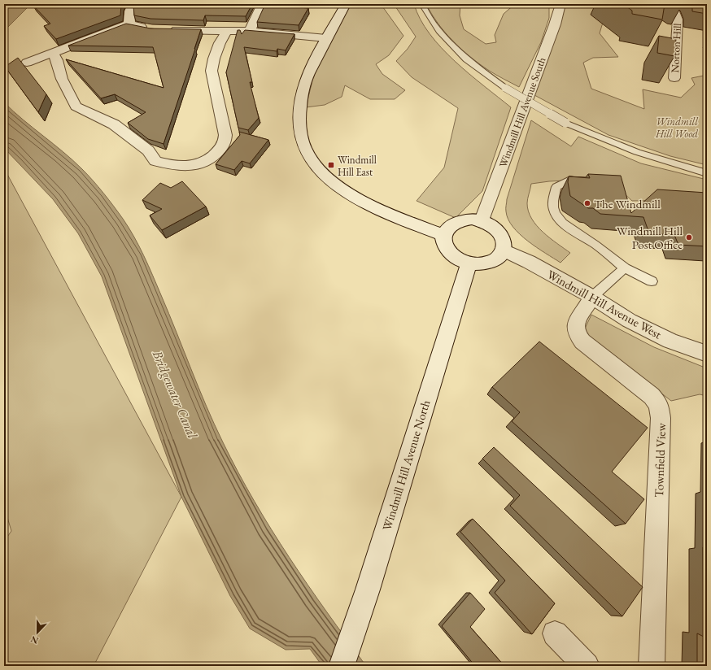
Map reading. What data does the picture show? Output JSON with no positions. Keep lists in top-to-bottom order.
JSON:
{
  "streets": {
    "street": [
      "Norton Hill",
      "Windmill Hill Avenue South",
      "Windmill Hill Avenue West",
      "Townfield View",
      "Windmill Hill Avenue North"
    ]
  },
  "crossings": [
    ["Windmill Hill Avenue South", "Windmill Hill Avenue West"],
    ["Windmill Hill Avenue South", "Windmill Hill Avenue North"],
    ["Windmill Hill Avenue West", "Townfield View"],
    ["Windmill Hill Avenue West", "Windmill Hill Avenue North"]
  ],
  "water": ["Bridgewater Canal"],
  "parks": ["Windmill Hill Wood"],
  "places": {
    "transit": ["Windmill Hill East"],
    "other": ["The Windmill", "Windmill Hill Post Office"]
  },
  "north": "bottom"
}
